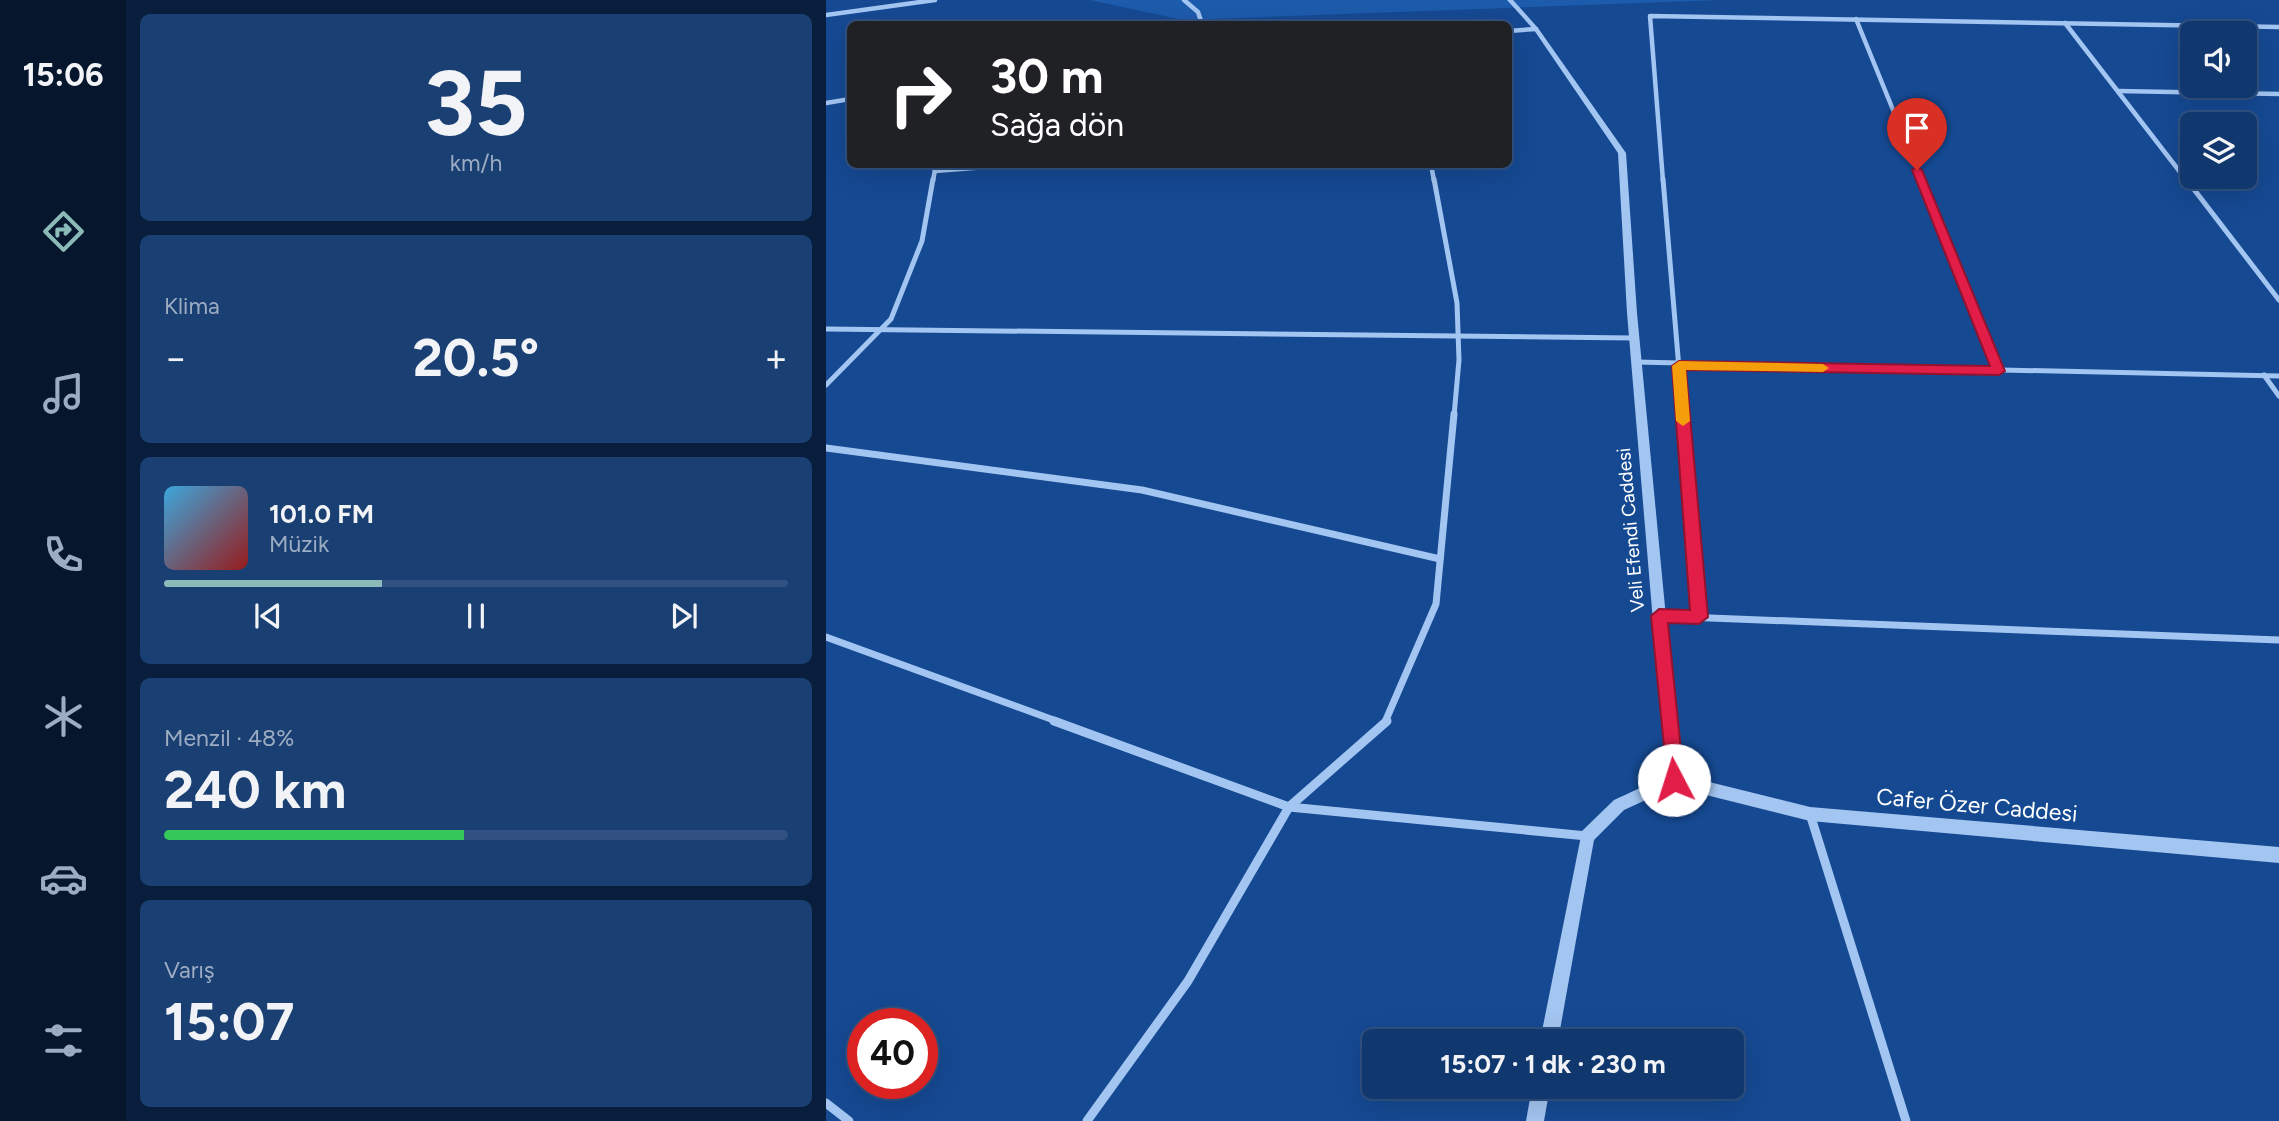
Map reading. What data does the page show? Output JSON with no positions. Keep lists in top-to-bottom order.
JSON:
{
  "streets": {
    "street": ["Veli Efendi Caddesi", "Cafer Özer Caddesi"]
  },
  "crossings": [
    ["Veli Efendi Caddesi", "Cafer Özer Caddesi"]
  ],
  "page": {
    "tabs": "15:06",
    "tile": [
      ["35", "km/h"],
      "Klima",
      ["Menzil · 48%", "240 km"],
      ["Varış", "15:07"]
    ],
    "turn": ["30 m", "Sağa dön"],
    "heat": ["−", "20.5°", "+"],
    "song": ["101.0 FM", "Müzik"],
    "limit": "40",
    "trip": "15:07 · 1 dk · 230 m"
  }
}
